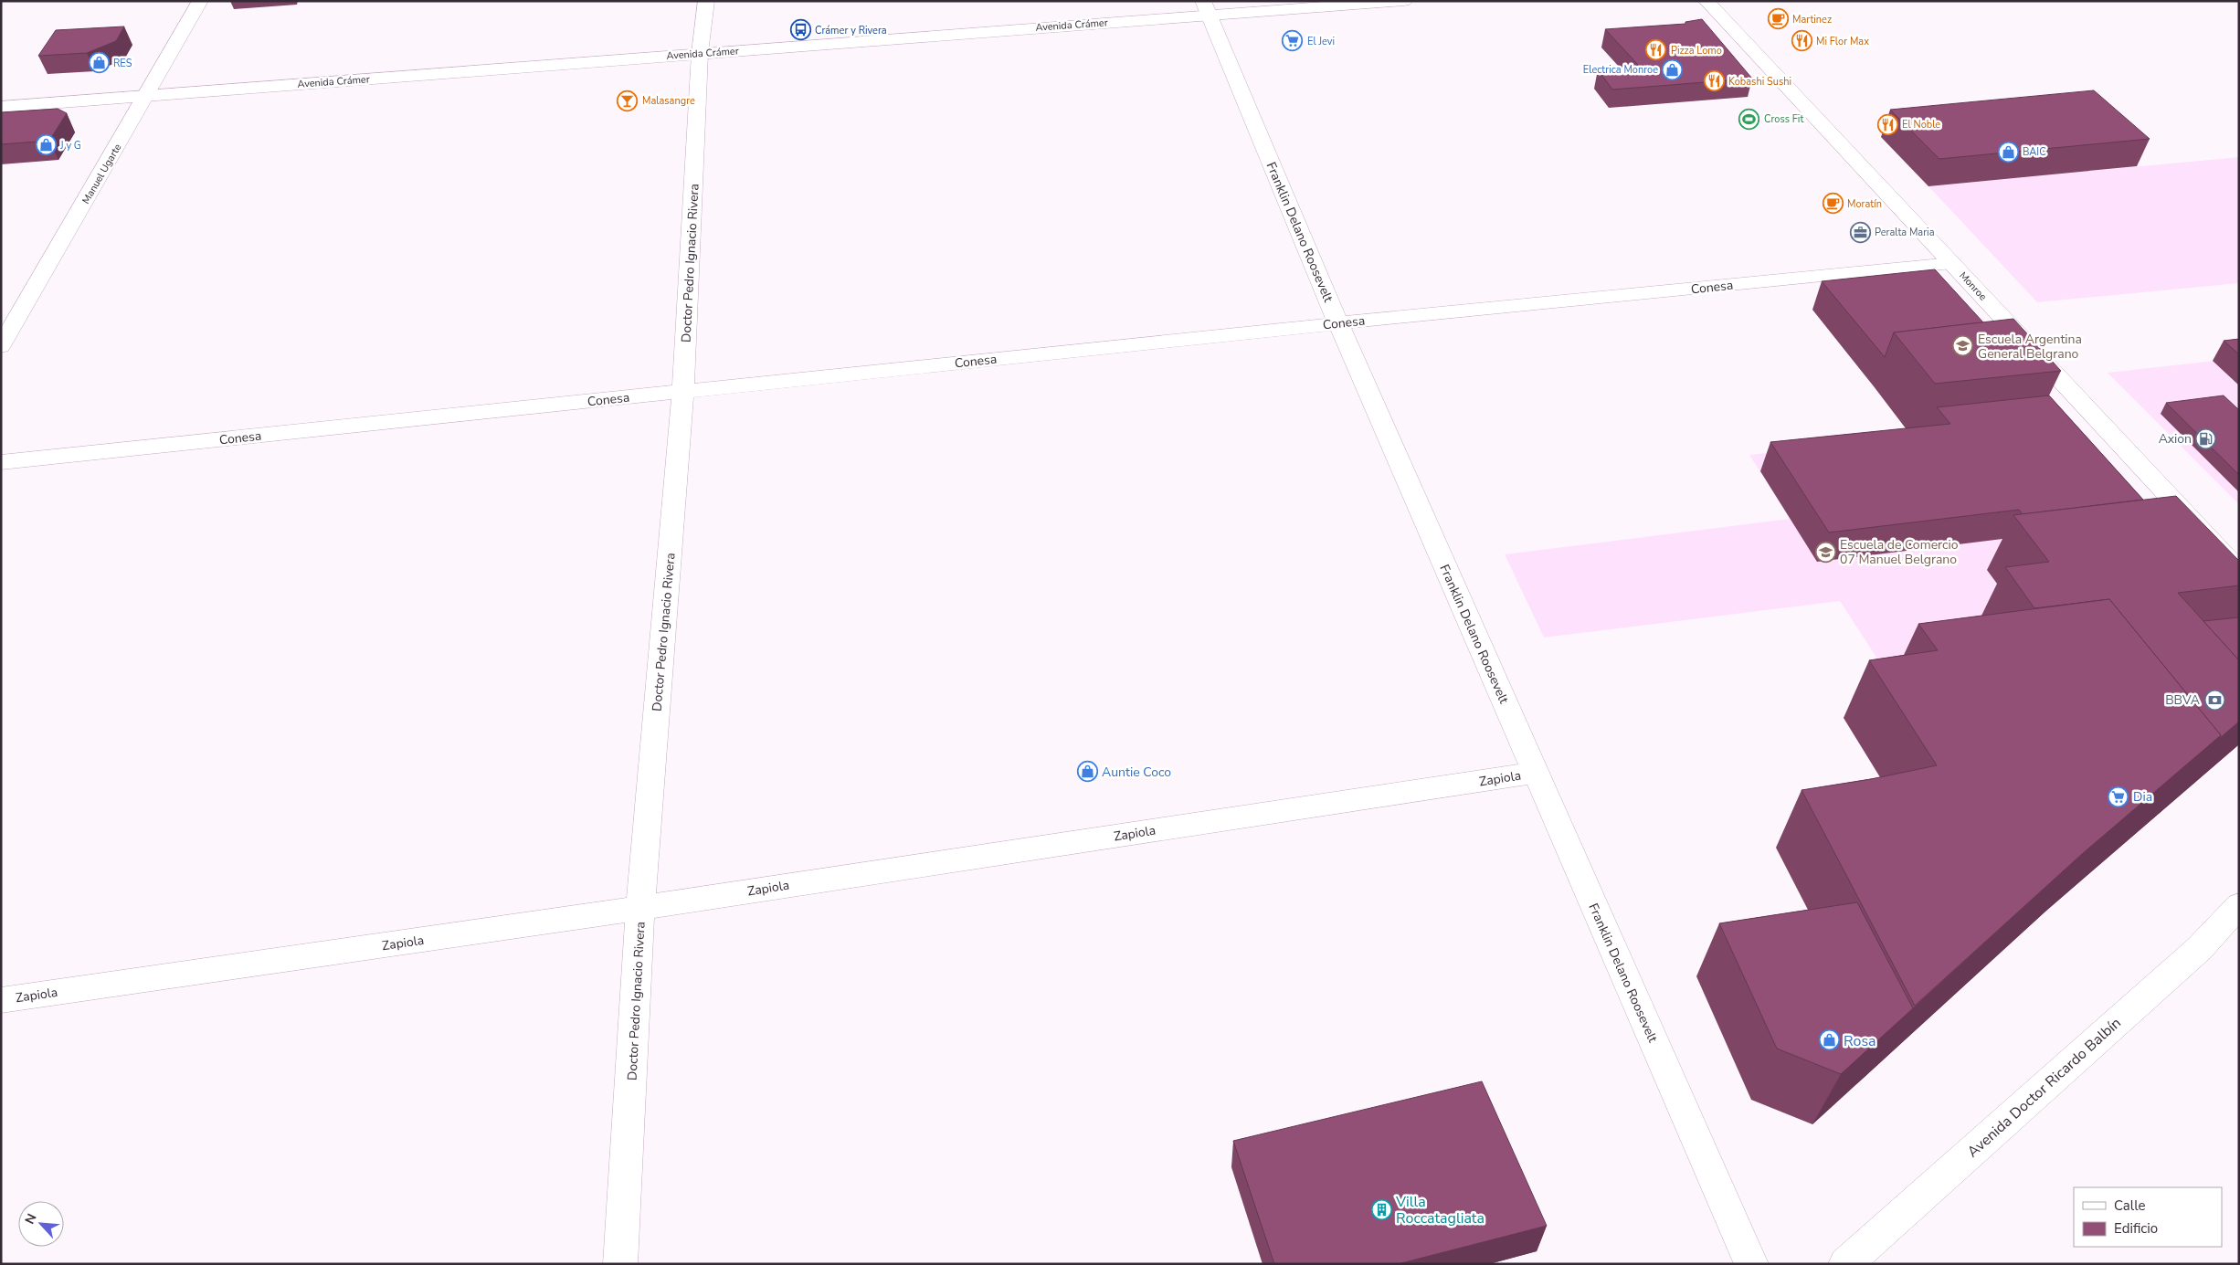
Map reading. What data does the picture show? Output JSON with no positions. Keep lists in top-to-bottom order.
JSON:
{
  "streets": {
    "street": [
      "Avenida Crámer",
      "Manuel Ugarte",
      "Franklin Delano Roosevelt",
      "Doctor Pedro Ignacio Rivera",
      "Monroe",
      "Conesa",
      "Zapiola",
      "Avenida Doctor Ricardo Balbín"
    ]
  },
  "crossings": [
    ["Avenida Crámer", "Manuel Ugarte"],
    ["Avenida Crámer", "Franklin Delano Roosevelt"],
    ["Avenida Crámer", "Doctor Pedro Ignacio Rivera"],
    ["Franklin Delano Roosevelt", "Conesa"],
    ["Franklin Delano Roosevelt", "Zapiola"],
    ["Doctor Pedro Ignacio Rivera", "Conesa"],
    ["Doctor Pedro Ignacio Rivera", "Zapiola"],
    ["Monroe", "Conesa"]
  ],
  "places": {
    "cafe": ["Martinez", "Moratín"],
    "bus stop": ["Crámer y Rivera"],
    "supermarket": ["El Jevi", "Dia"],
    "restaurant": [
      "Mi Flor Max",
      "Pizza Lomo",
      "Kobashi Sushi",
      "El Noble"
    ],
    "shop": [
      "RES",
      "Electrica Monroe",
      "J y G",
      "BAIC",
      "Auntie Coco",
      "Rosa"
    ],
    "bar": ["Malasangre"],
    "sports": ["Cross Fit"],
    "office": ["Peralta Maria"],
    "school or university": ["Escuela Argentina General Belgrano", "Escuela de Comercio 07 Manuel Belgrano"],
    "fuel station": ["Axion"],
    "bank": ["BBVA"],
    "building": ["Villa Roccatagliata"]
  },
  "legend": ["Calle", "Edificio"],
  "north": "top left"
}
